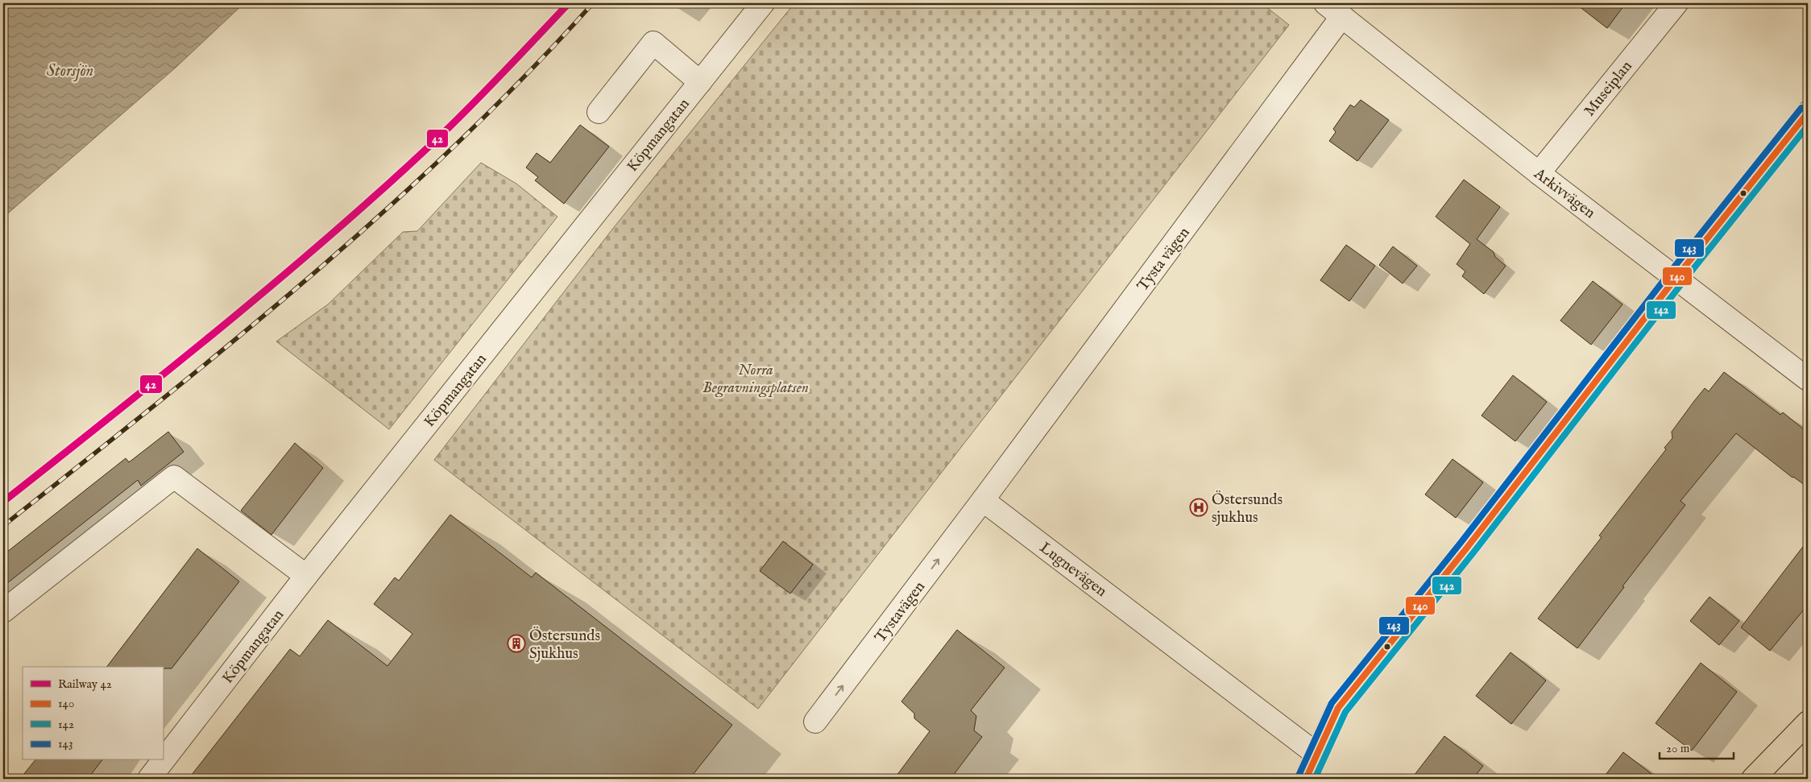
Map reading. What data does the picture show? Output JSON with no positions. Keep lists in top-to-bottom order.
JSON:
{
  "streets": {
    "street": [
      "Museiplan",
      "Köpmangatan",
      "Arkivvägen",
      "Tysta vägen",
      "Lugnevägen",
      "Tystavägen"
    ]
  },
  "crossings": [
    ["Museiplan", "Arkivvägen"],
    ["Arkivvägen", "Tysta vägen"],
    ["Tysta vägen", "Lugnevägen"],
    ["Tysta vägen", "Tystavägen"],
    ["Lugnevägen", "Tystavägen"]
  ],
  "one_way": ["Tystavägen"],
  "water": ["Storsjön"],
  "parks": ["Norra Begravningsplatsen"],
  "places": {
    "hospital": ["Östersunds sjukhus"],
    "building": ["Östersunds Sjukhus"]
  },
  "lines": [
    "rail line 42",
    "transit line 143",
    "transit line 140",
    "transit line 142"
  ],
  "legend": [
    "Railway 42",
    "140",
    "142",
    "143"
  ],
  "scale_bar": "20 m"
}
